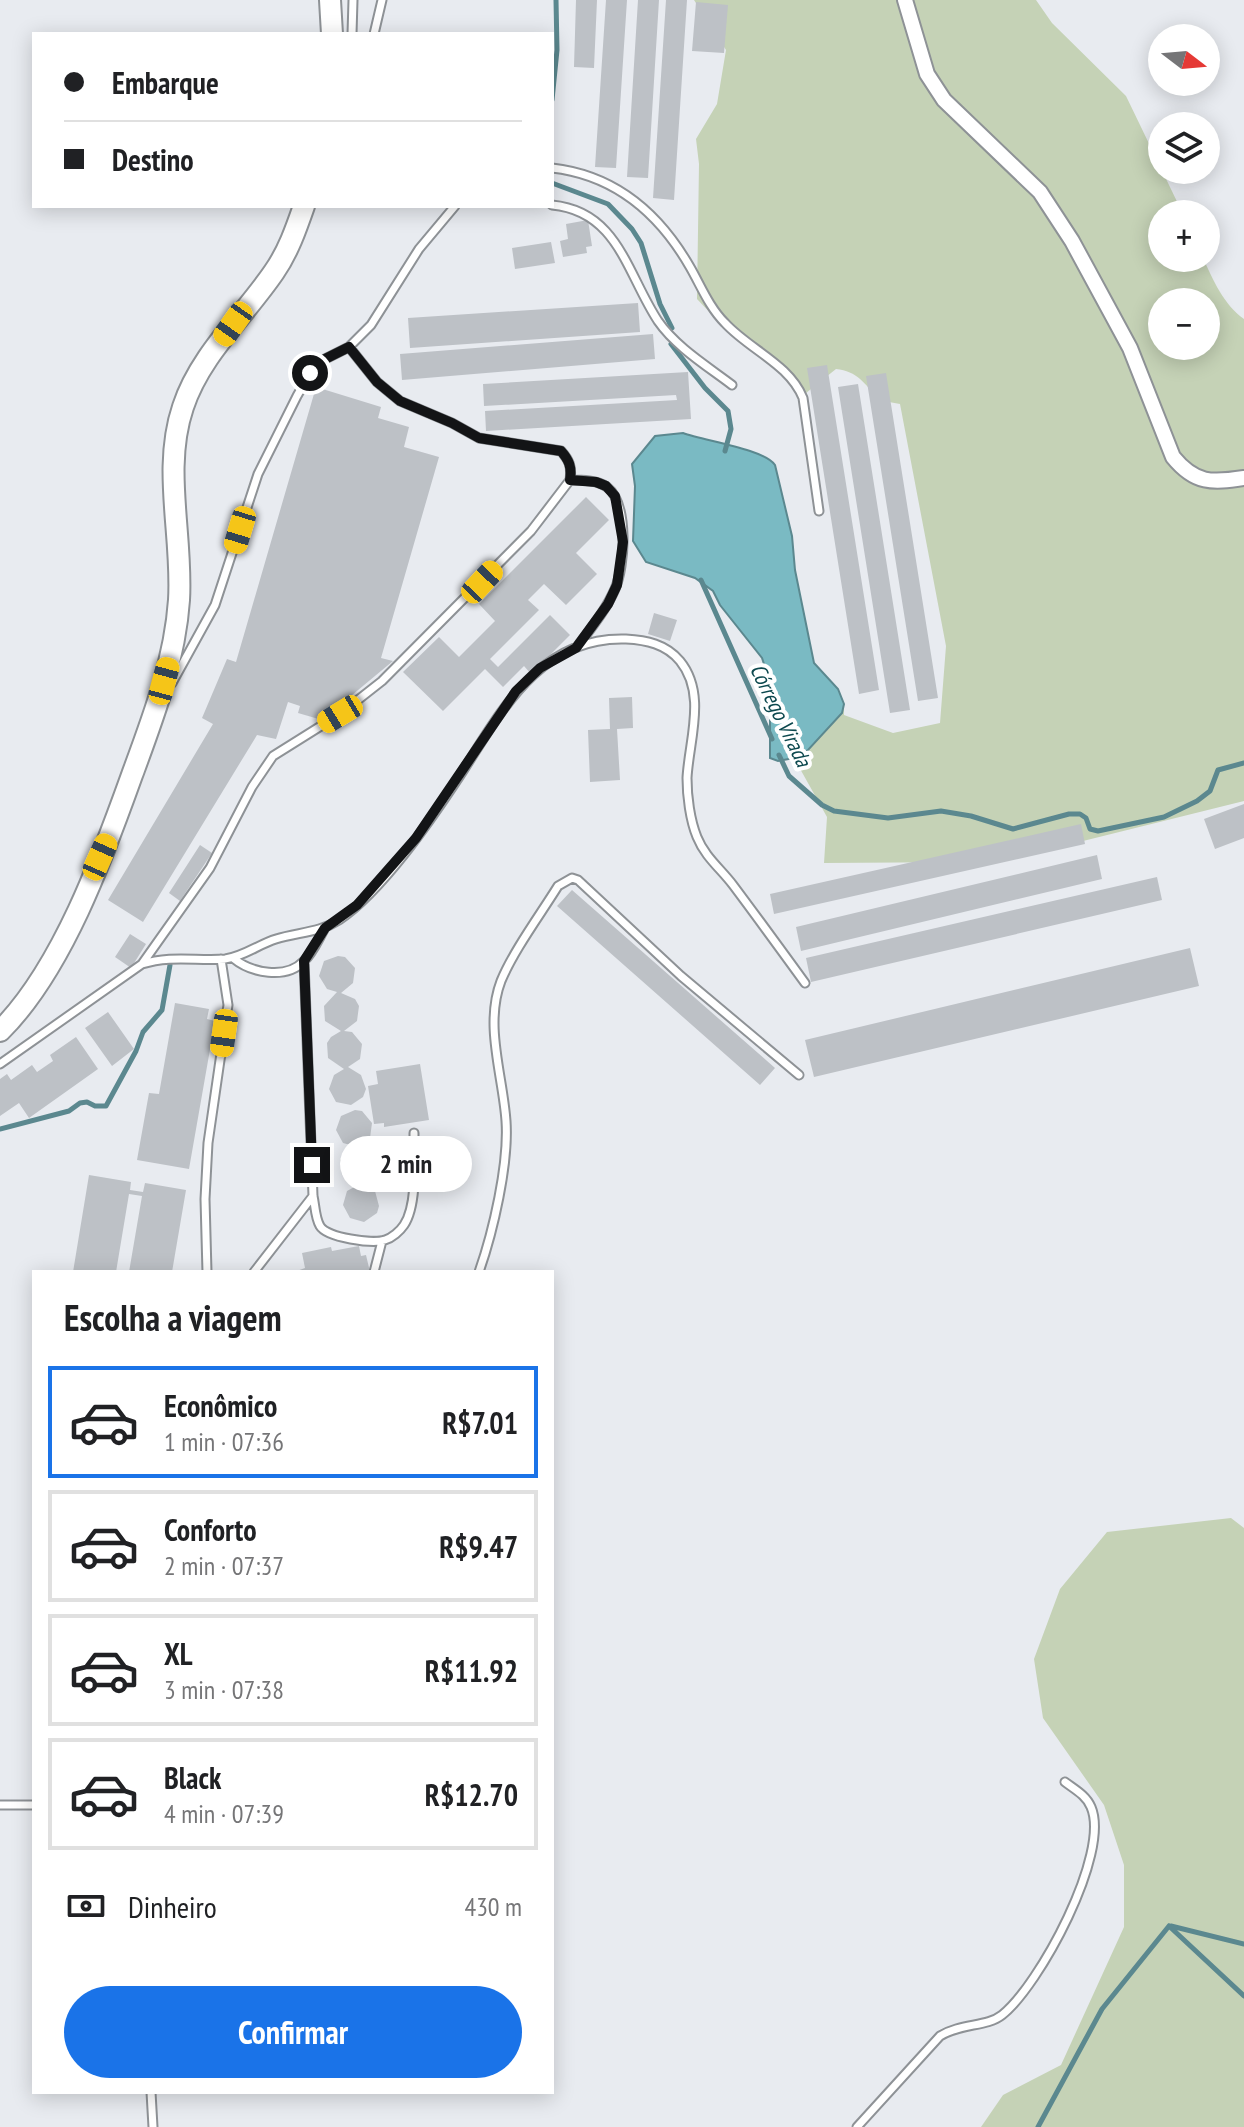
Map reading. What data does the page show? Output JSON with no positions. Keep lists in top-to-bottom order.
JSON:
{
  "water": ["Córrego Virada"],
  "north": "right",
  "page": {
    "map_buttons": ["+", "−"],
    "banner": ["Embarque", "Destino"],
    "bubble": "2 min",
    "heading": "Escolha a viagem",
    "list": [
      {
        "name": "Econômico",
        "note": "1 min · 07:36",
        "value": "R$7.01"
      },
      {
        "name": "Conforto",
        "note": "2 min · 07:37",
        "value": "R$9.47"
      },
      {
        "name": "XL",
        "note": "3 min · 07:38",
        "value": "R$11.92"
      },
      {
        "name": "Black",
        "note": "4 min · 07:39",
        "value": "R$12.70"
      }
    ],
    "pay": ["Dinheiro", "430 m"],
    "buttons": "Confirmar"
  }
}
